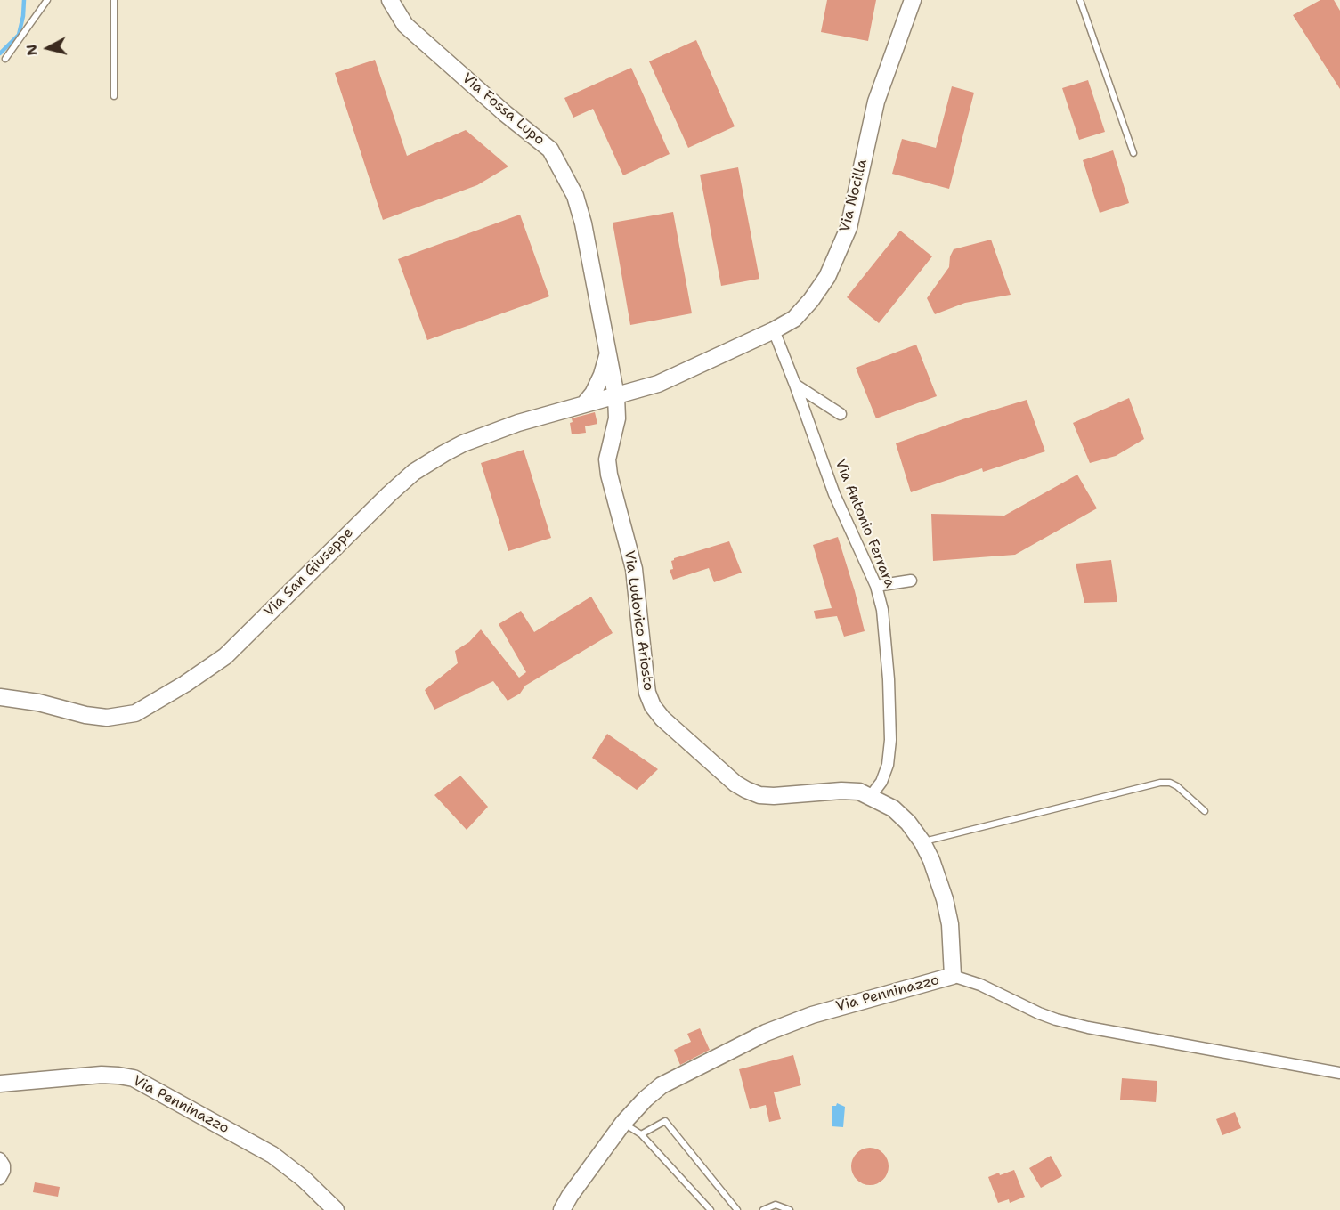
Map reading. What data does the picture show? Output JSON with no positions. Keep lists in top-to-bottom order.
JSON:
{
  "streets": {
    "street": [
      "Via Fossa Lupo",
      "Via Nocilla",
      "Via Antonio Ferrara",
      "Via San Giuseppe",
      "Via Ludovico Ariosto",
      "Via Penninazzo"
    ]
  },
  "crossings": [
    ["Via Fossa Lupo", "Via Nocilla"],
    ["Via Fossa Lupo", "Via San Giuseppe"],
    ["Via Fossa Lupo", "Via Ludovico Ariosto"],
    ["Via Nocilla", "Via Antonio Ferrara"],
    ["Via Nocilla", "Via San Giuseppe"],
    ["Via Nocilla", "Via Ludovico Ariosto"],
    ["Via Antonio Ferrara", "Via Ludovico Ariosto"],
    ["Via San Giuseppe", "Via Ludovico Ariosto"],
    ["Via Ludovico Ariosto", "Via Penninazzo"]
  ],
  "north": "left"
}
